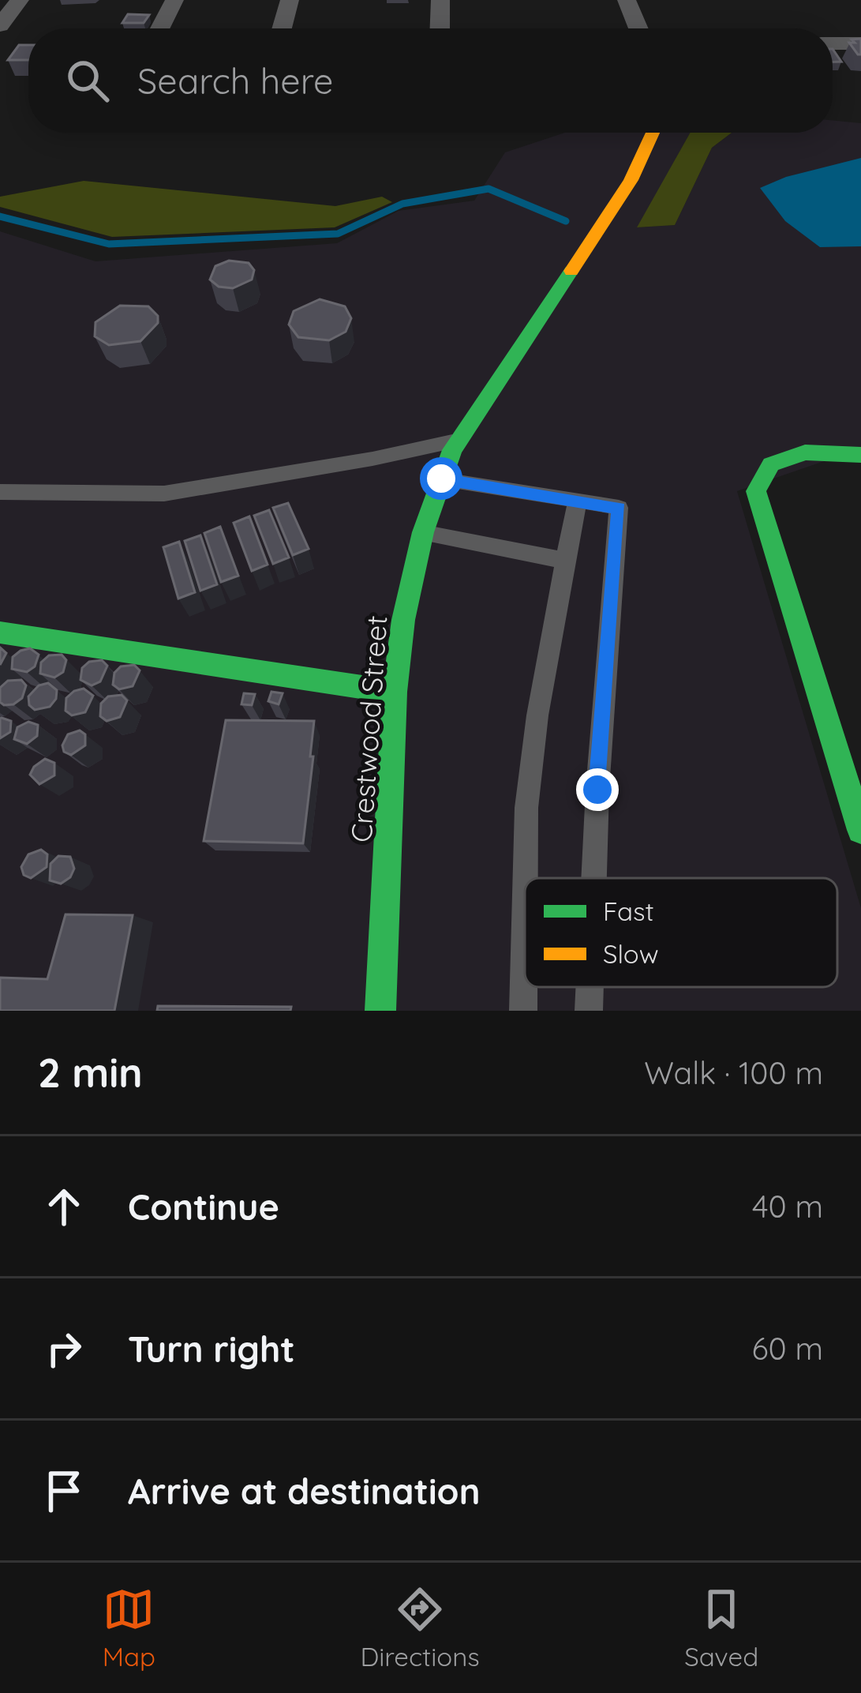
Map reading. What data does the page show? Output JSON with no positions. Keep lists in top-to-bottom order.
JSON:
{
  "streets": {
    "street": ["Crestwood Street"]
  },
  "legend": ["Fast", "Slow"],
  "page": {
    "search": "Search here",
    "heading": ["2 min", "Walk · 100 m"],
    "list": [
      ["Continue", "40 m"],
      ["Turn right", "60 m"],
      "Arrive at destination"
    ],
    "nav": ["Map", "Directions", "Saved"]
  }
}
